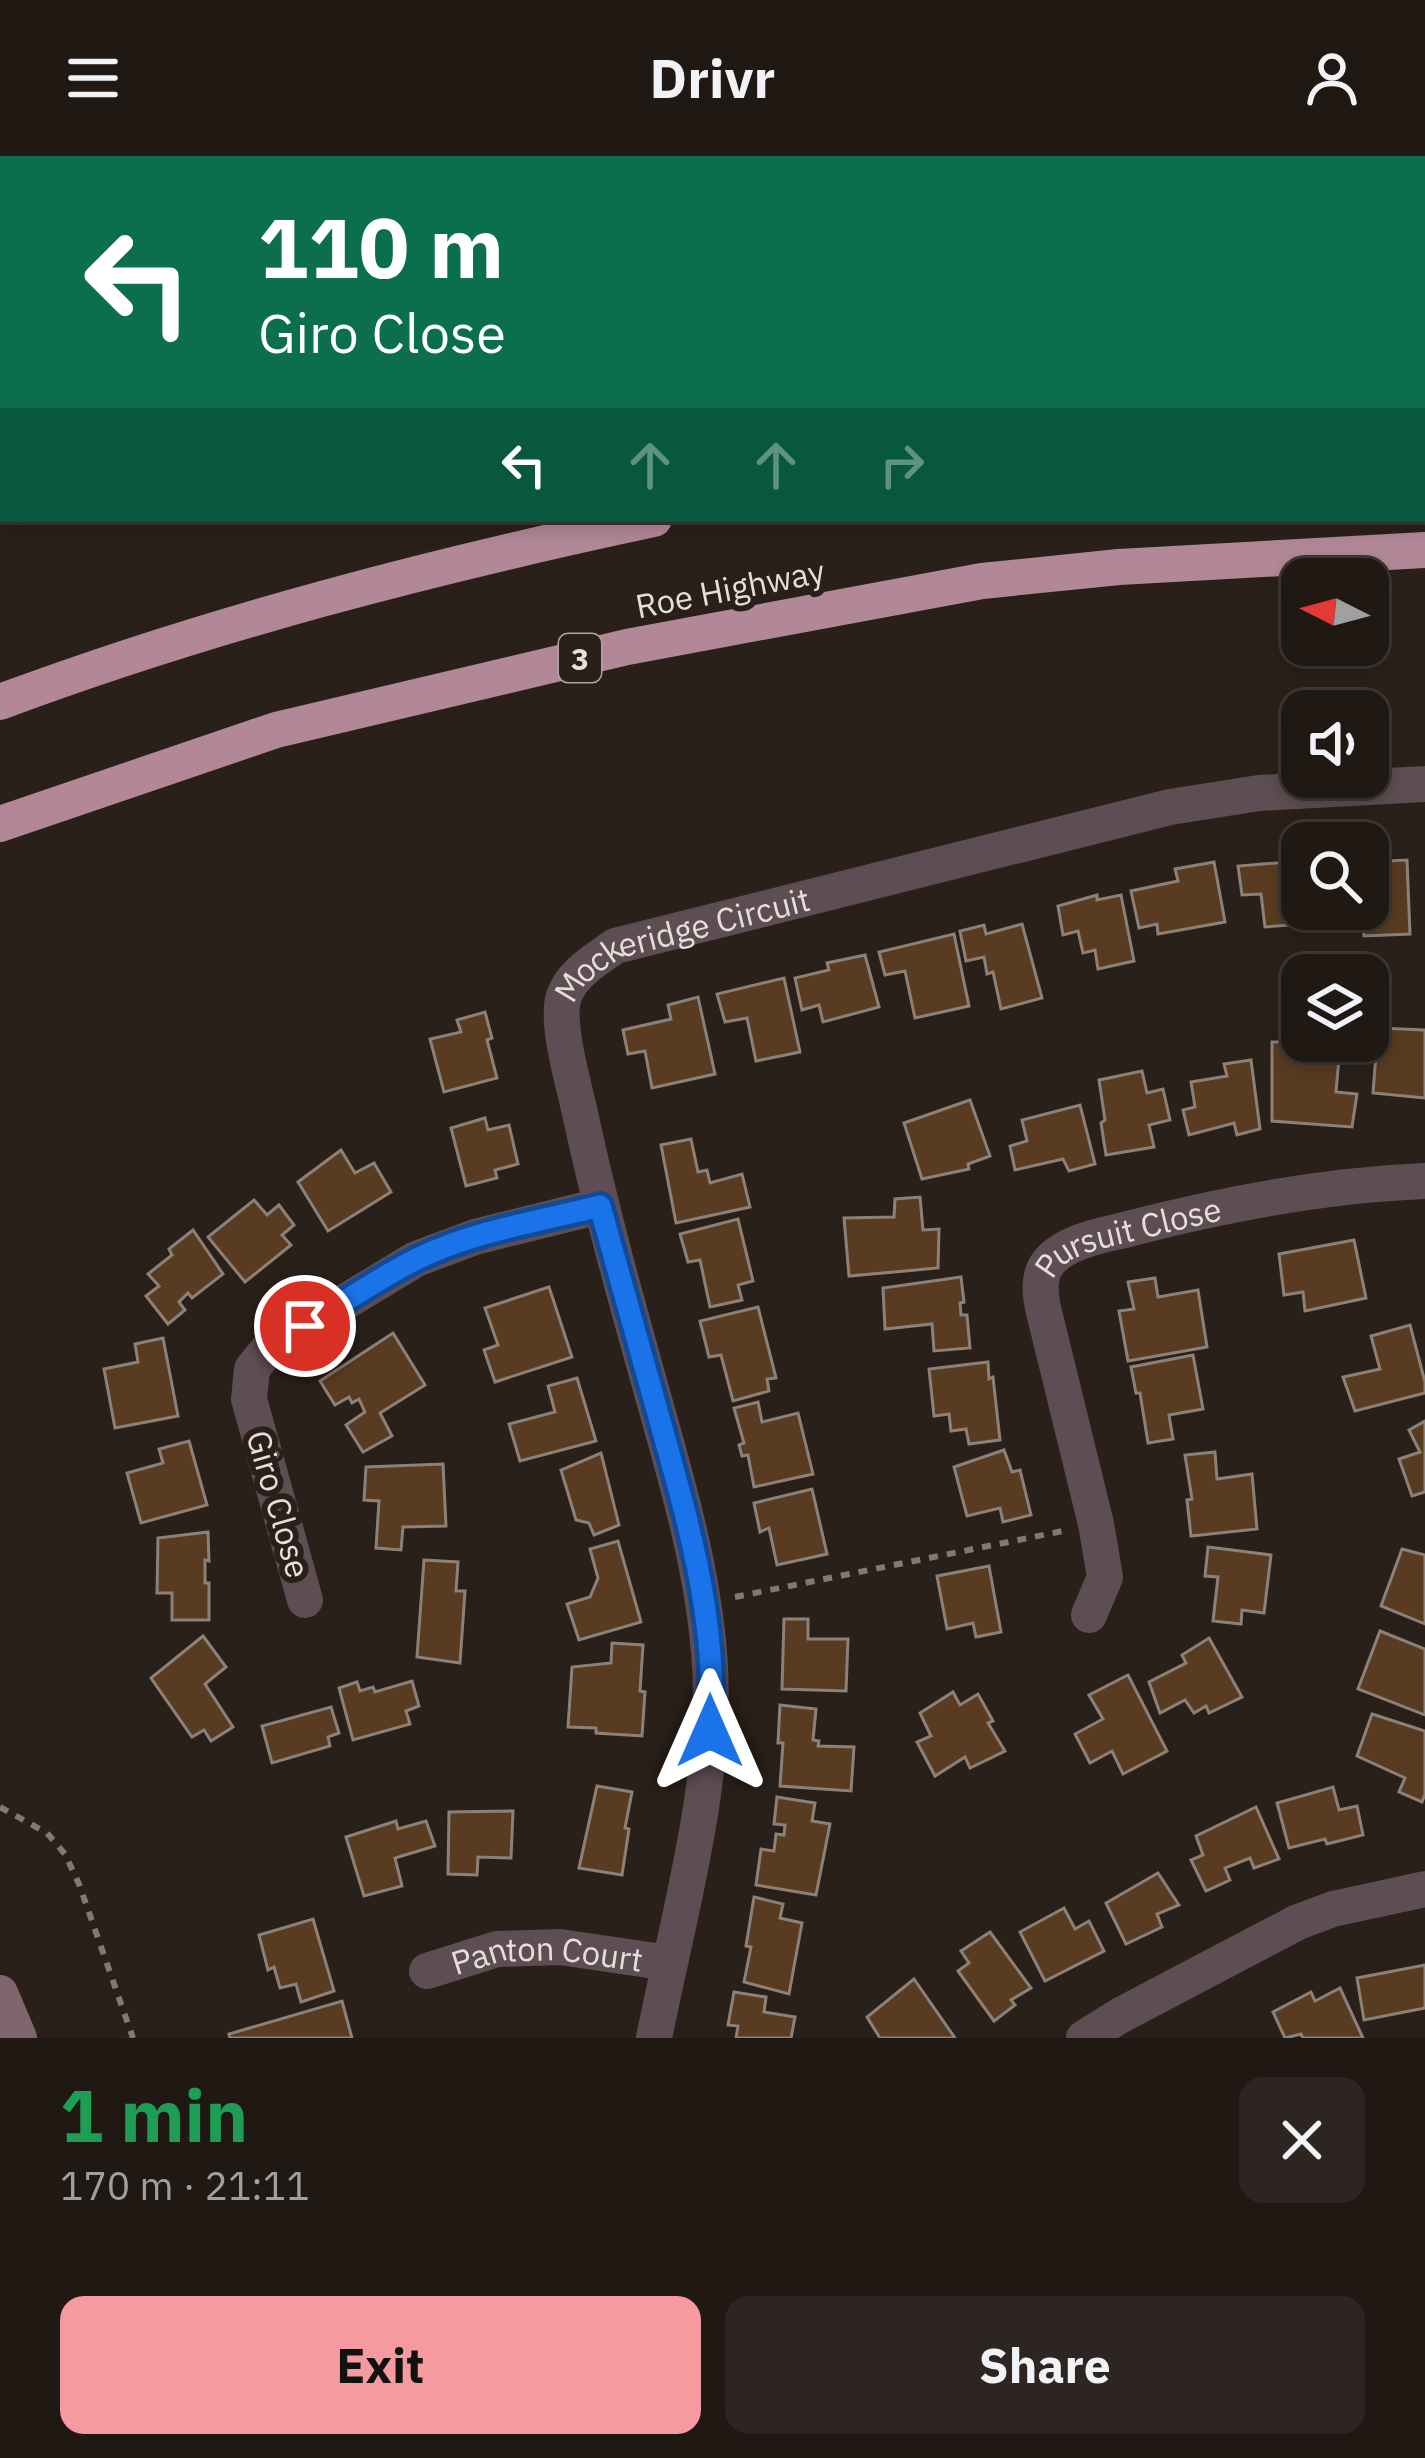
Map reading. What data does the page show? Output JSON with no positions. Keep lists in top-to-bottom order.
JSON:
{
  "streets": {
    "highway": ["Roe Highway", "3"],
    "street": [
      "Mockeridge Circuit",
      "Pursuit Close",
      "Giro Close",
      "Panton Court"
    ]
  },
  "crossings": [
    ["Mockeridge Circuit", "Giro Close"],
    ["Mockeridge Circuit", "Panton Court"]
  ],
  "north": "left",
  "page": {
    "header": "Drivr",
    "turn": ["110 m", "Giro Close"],
    "heading": ["1 min", "170 m · 21:11"],
    "buttons": ["Exit", "Share"]
  }
}
